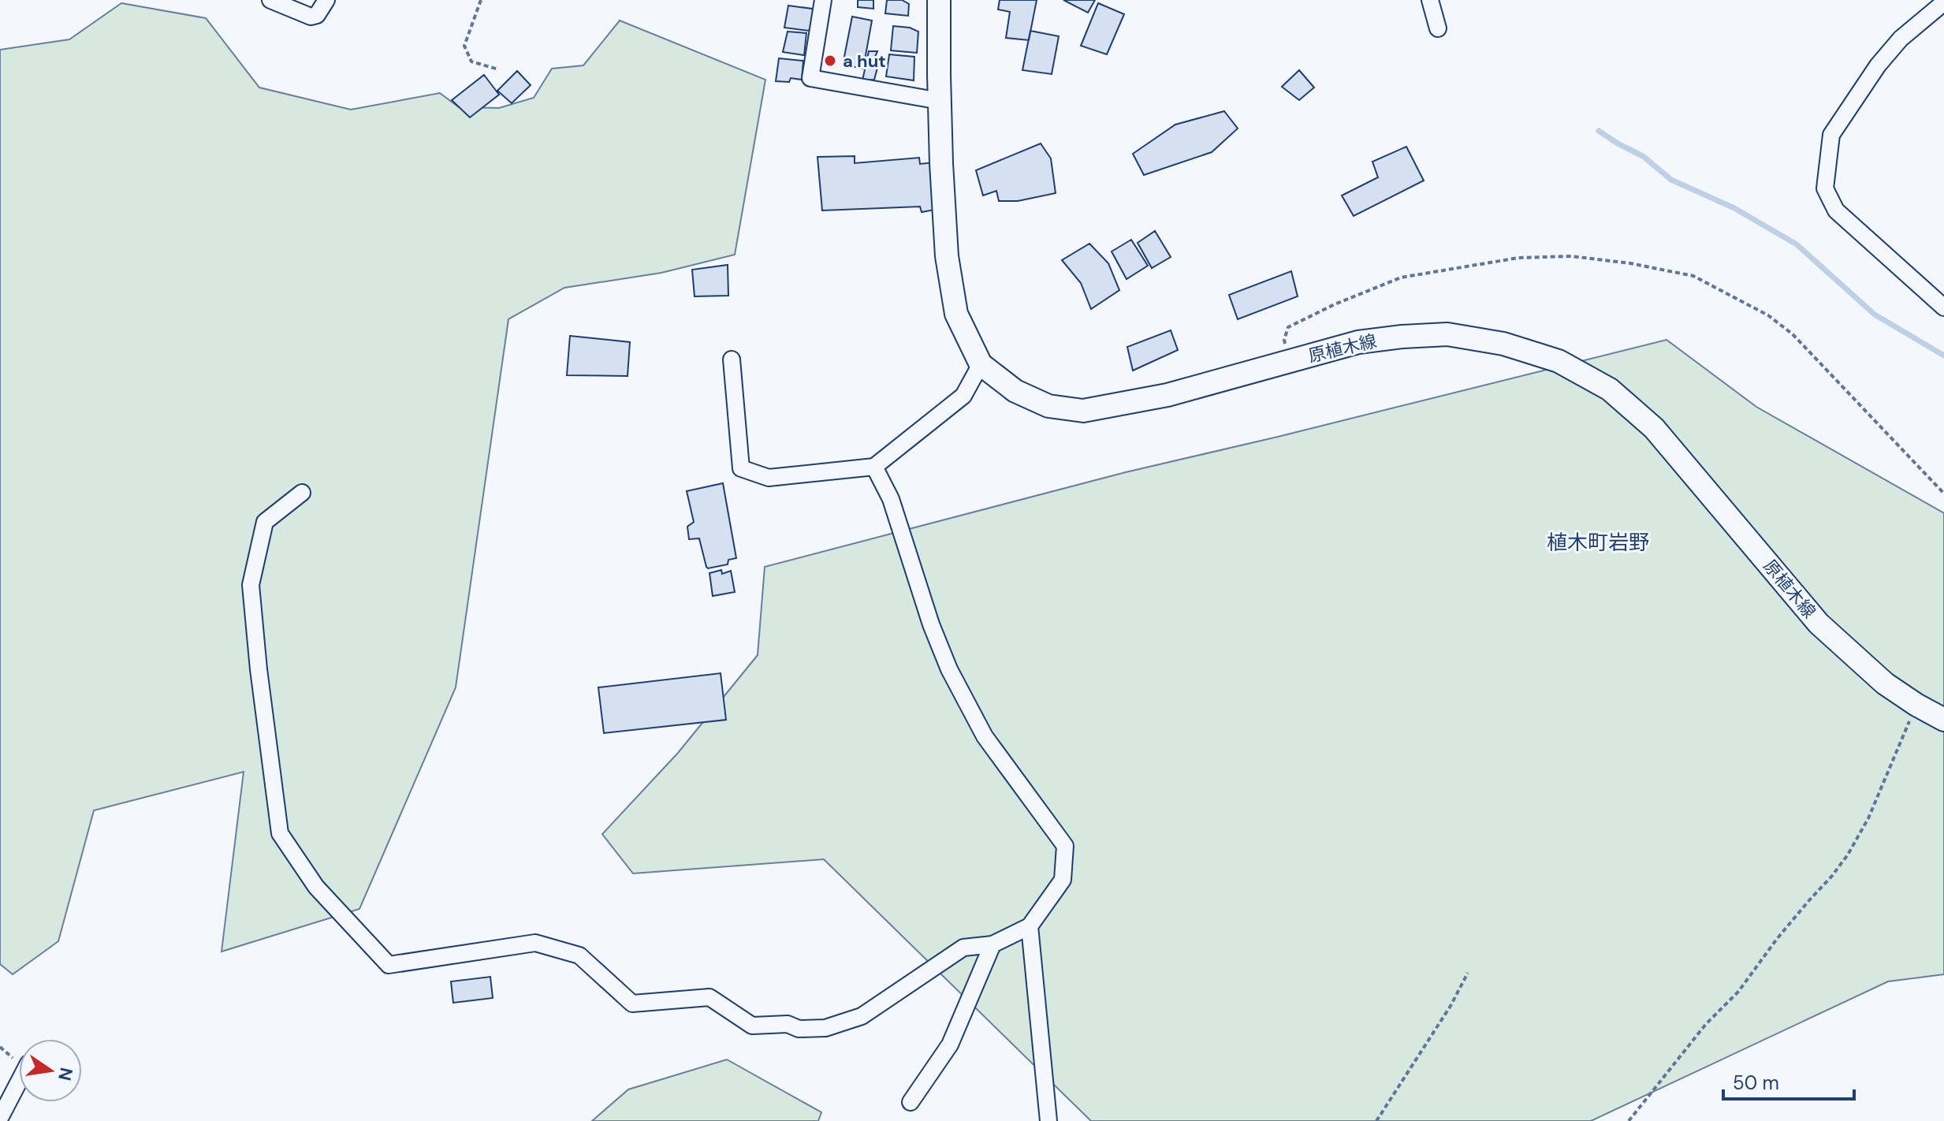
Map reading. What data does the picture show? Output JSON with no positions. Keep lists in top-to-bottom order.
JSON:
{
  "streets": {
    "main road": ["原植木線"]
  },
  "districts": ["植木町岩野"],
  "places": ["a hut"],
  "scale_bar": "50 m",
  "north": "right"
}
